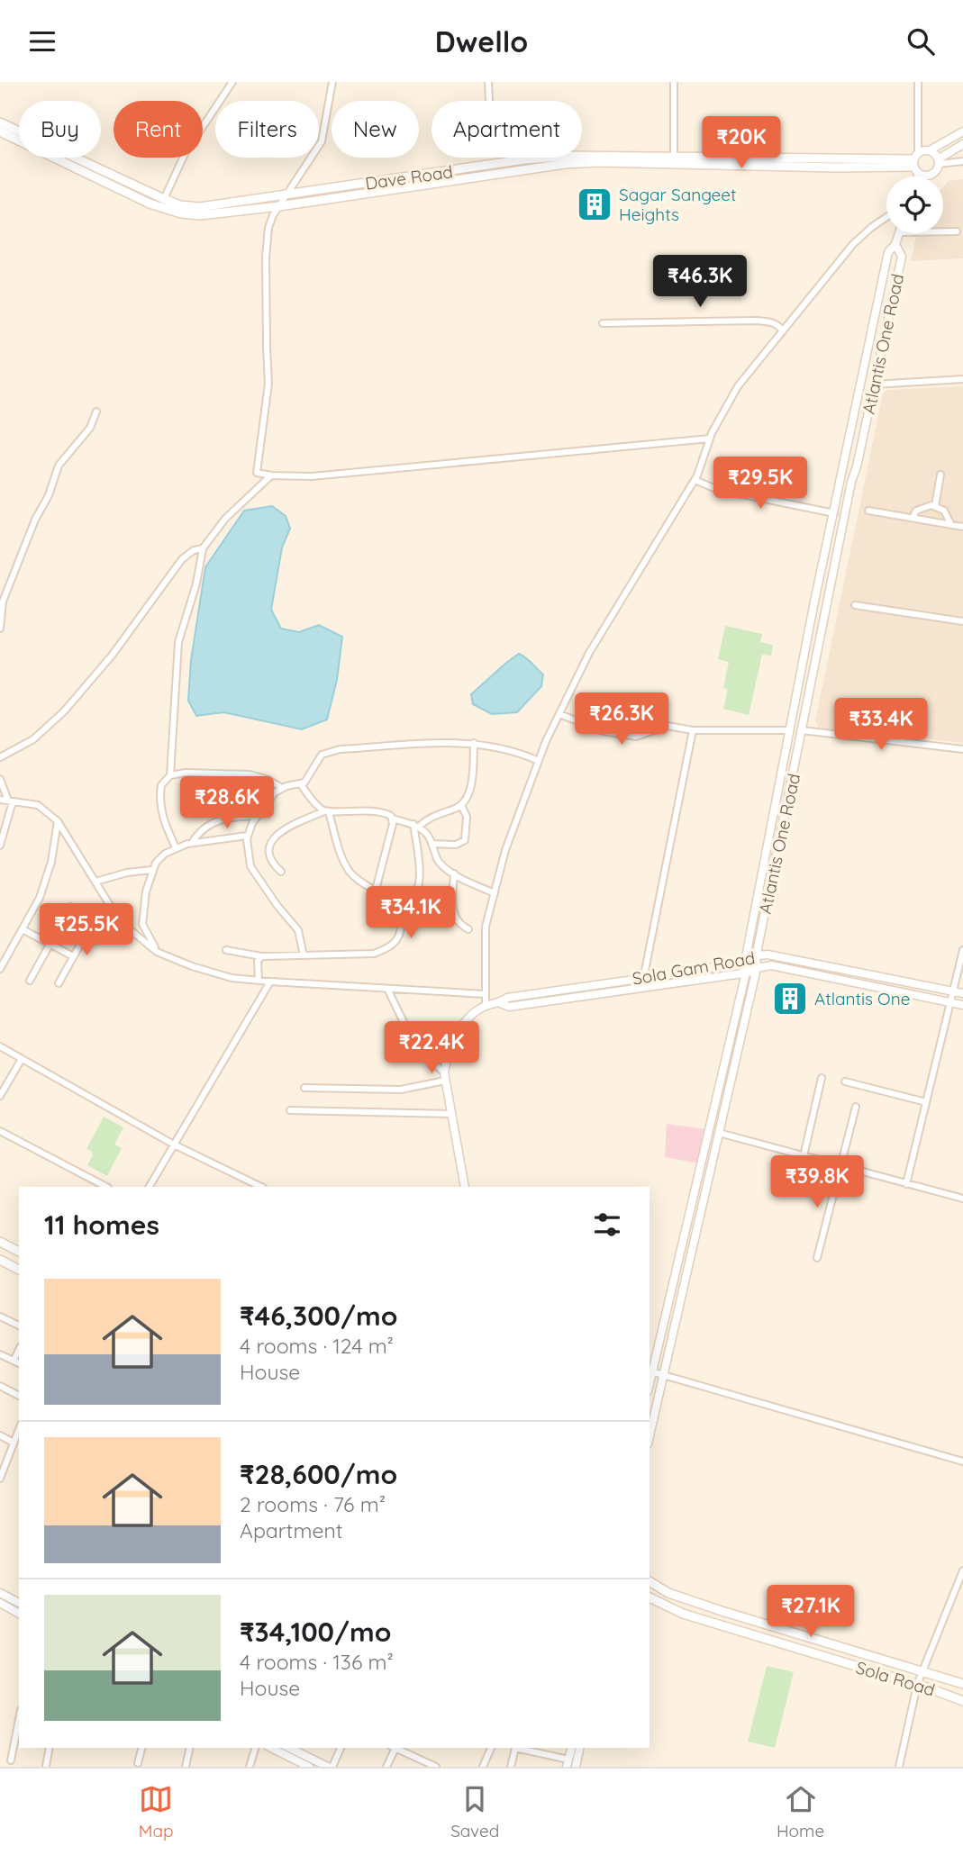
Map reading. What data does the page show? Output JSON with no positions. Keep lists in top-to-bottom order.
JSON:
{
  "streets": {
    "main road": ["Dave Road", "Sola Road"],
    "street": ["Atlantis One Road", "Sola Gam Road"]
  },
  "crossings": [
    ["Atlantis One Road", "Sola Gam Road"]
  ],
  "places": {
    "building": ["Sagar Sangeet Heights", "Atlantis One"]
  },
  "page": {
    "header": "Dwello",
    "chip": [
      "Buy",
      "Rent",
      "Filters",
      "New",
      "Apartment"
    ],
    "price": [
      "₹20K",
      "₹46.3K",
      "₹29.5K",
      "₹26.3K",
      "₹33.4K",
      "₹28.6K",
      "₹34.1K",
      "₹25.5K",
      "₹22.4K",
      "₹39.8K",
      "₹27.1K"
    ],
    "heading": "11 homes",
    "list": [
      {
        "name": "₹46,300/mo",
        "note": "4 rooms · 124 m² · House"
      },
      {
        "name": "₹28,600/mo",
        "note": "2 rooms · 76 m² · Apartment"
      },
      {
        "name": "₹34,100/mo",
        "note": "4 rooms · 136 m² · House"
      }
    ],
    "tabs": ["Map", "Saved", "Home"]
  }
}
